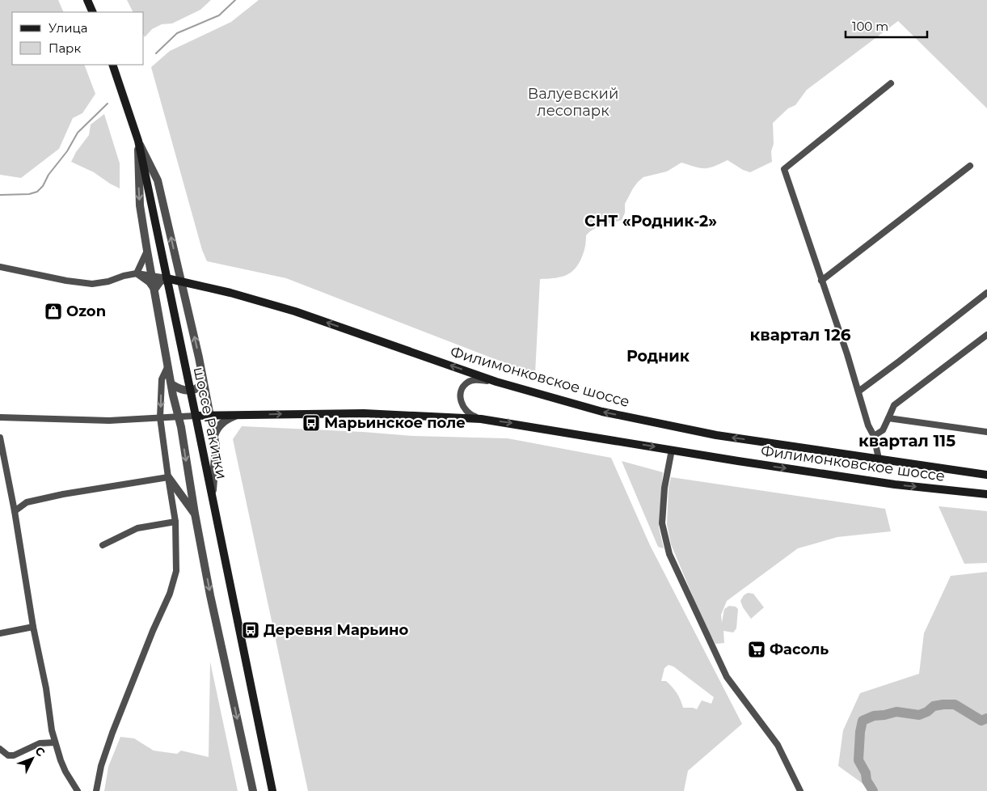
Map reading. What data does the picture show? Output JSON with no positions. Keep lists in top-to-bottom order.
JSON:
{
  "streets": {
    "main road": ["Филимонковское шоссе", "шоссе Ракитки"]
  },
  "crossings": [
    ["Филимонковское шоссе", "шоссе Ракитки"]
  ],
  "districts": [
    "СНТ «Родник-2»",
    "квартал 126",
    "Родник",
    "квартал 115"
  ],
  "parks": ["Валуевский лесопарк"],
  "places": {
    "shop": ["Ozon"],
    "bus stop": ["Марьинское поле", "Деревня Марьино"],
    "supermarket": ["Фасоль"]
  },
  "legend": ["Улица", "Парк"],
  "scale_bar": "100 m",
  "north": "top right"
}
